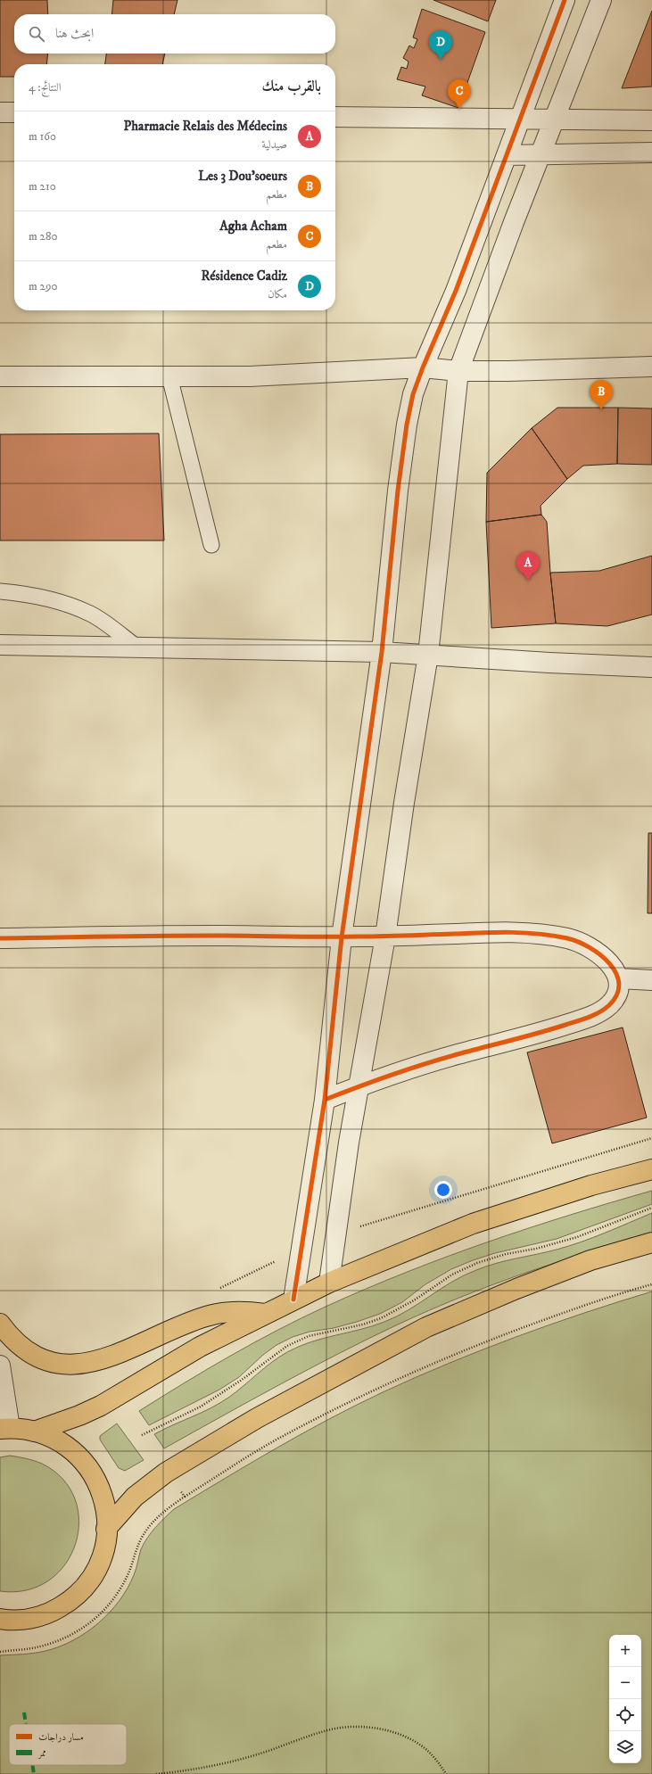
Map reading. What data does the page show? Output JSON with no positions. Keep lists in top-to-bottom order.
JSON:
{
  "legend": ["مسار دراجات", "ممر"],
  "page": {
    "search": "ابحث هنا",
    "pins": [
      "D",
      "C",
      "B",
      "A"
    ],
    "heading": ["بالقرب منك", "النتائج: 4"],
    "list": [
      {
        "mark": "A",
        "name": "Pharmacie Relais des Médecins",
        "note": "صيدلية",
        "value": "160 m"
      },
      {
        "mark": "B",
        "name": "Les 3 Dou'soeurs",
        "note": "مطعم",
        "value": "210 m"
      },
      {
        "mark": "C",
        "name": "Agha Acham",
        "note": "مطعم",
        "value": "280 m"
      },
      {
        "mark": "D",
        "name": "Résidence Cadiz",
        "note": "مكان",
        "value": "290 m"
      }
    ],
    "map_buttons": ["+", "−"]
  }
}
